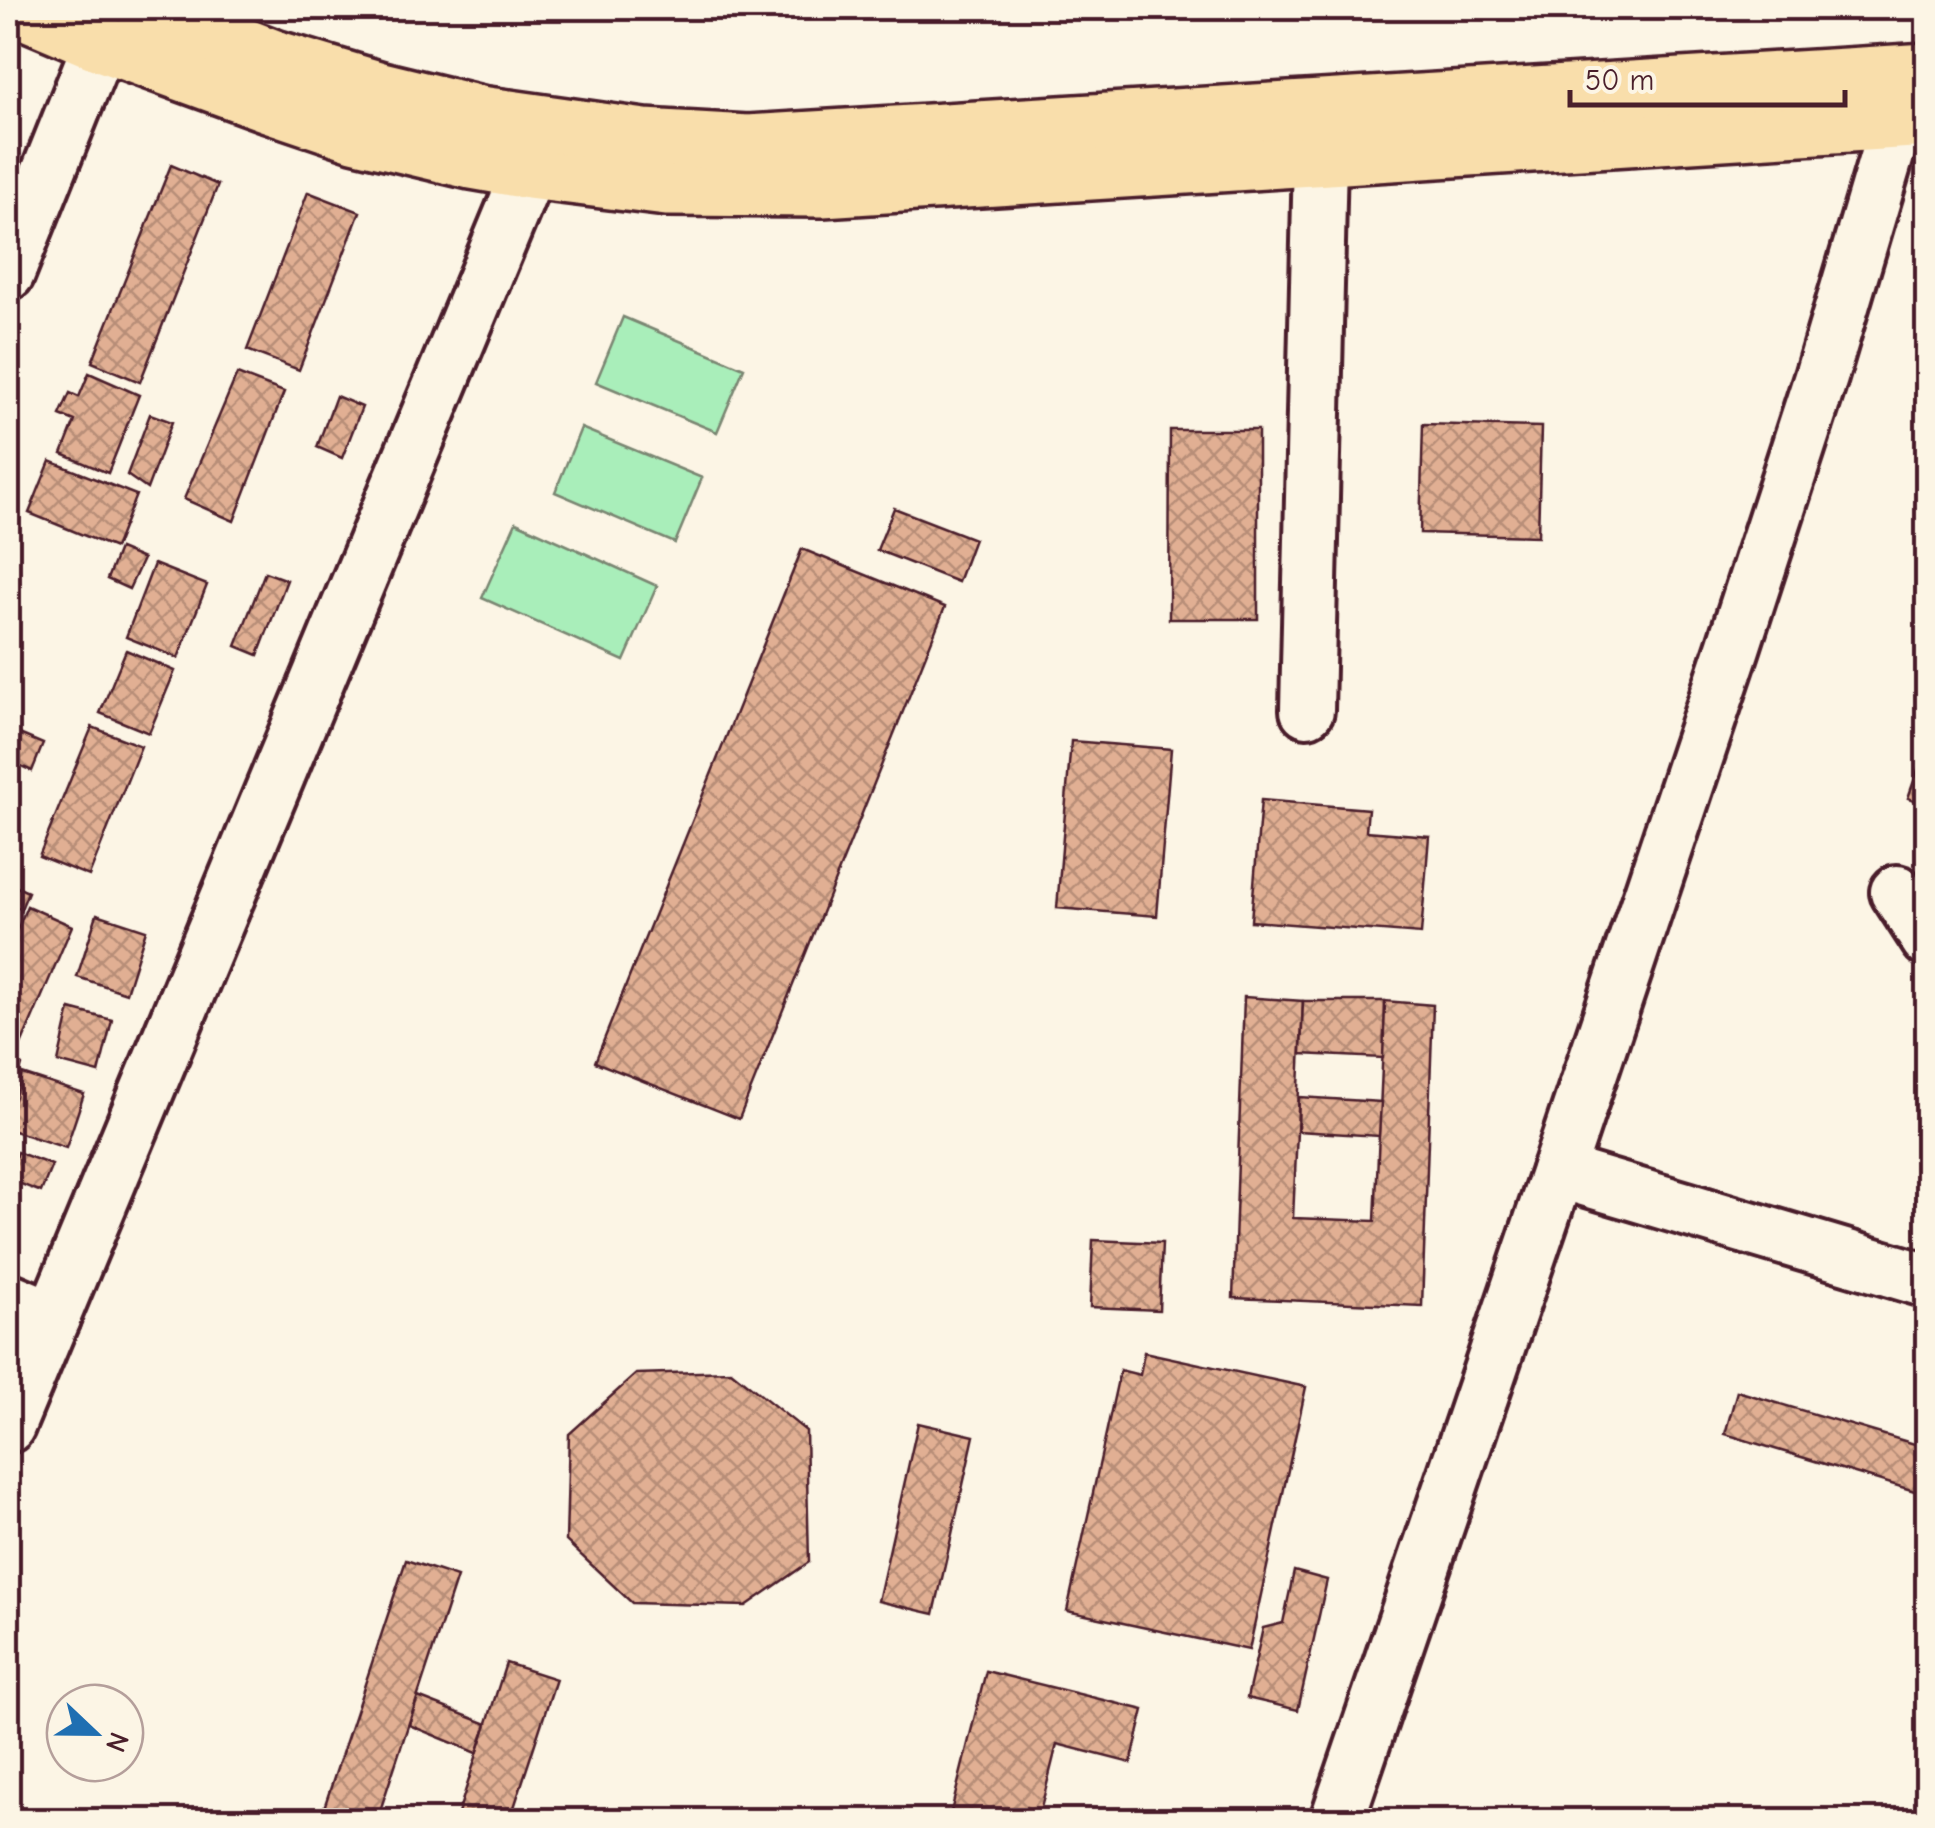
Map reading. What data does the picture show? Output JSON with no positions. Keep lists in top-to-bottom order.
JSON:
{
  "scale_bar": "50 m",
  "north": "right"
}
